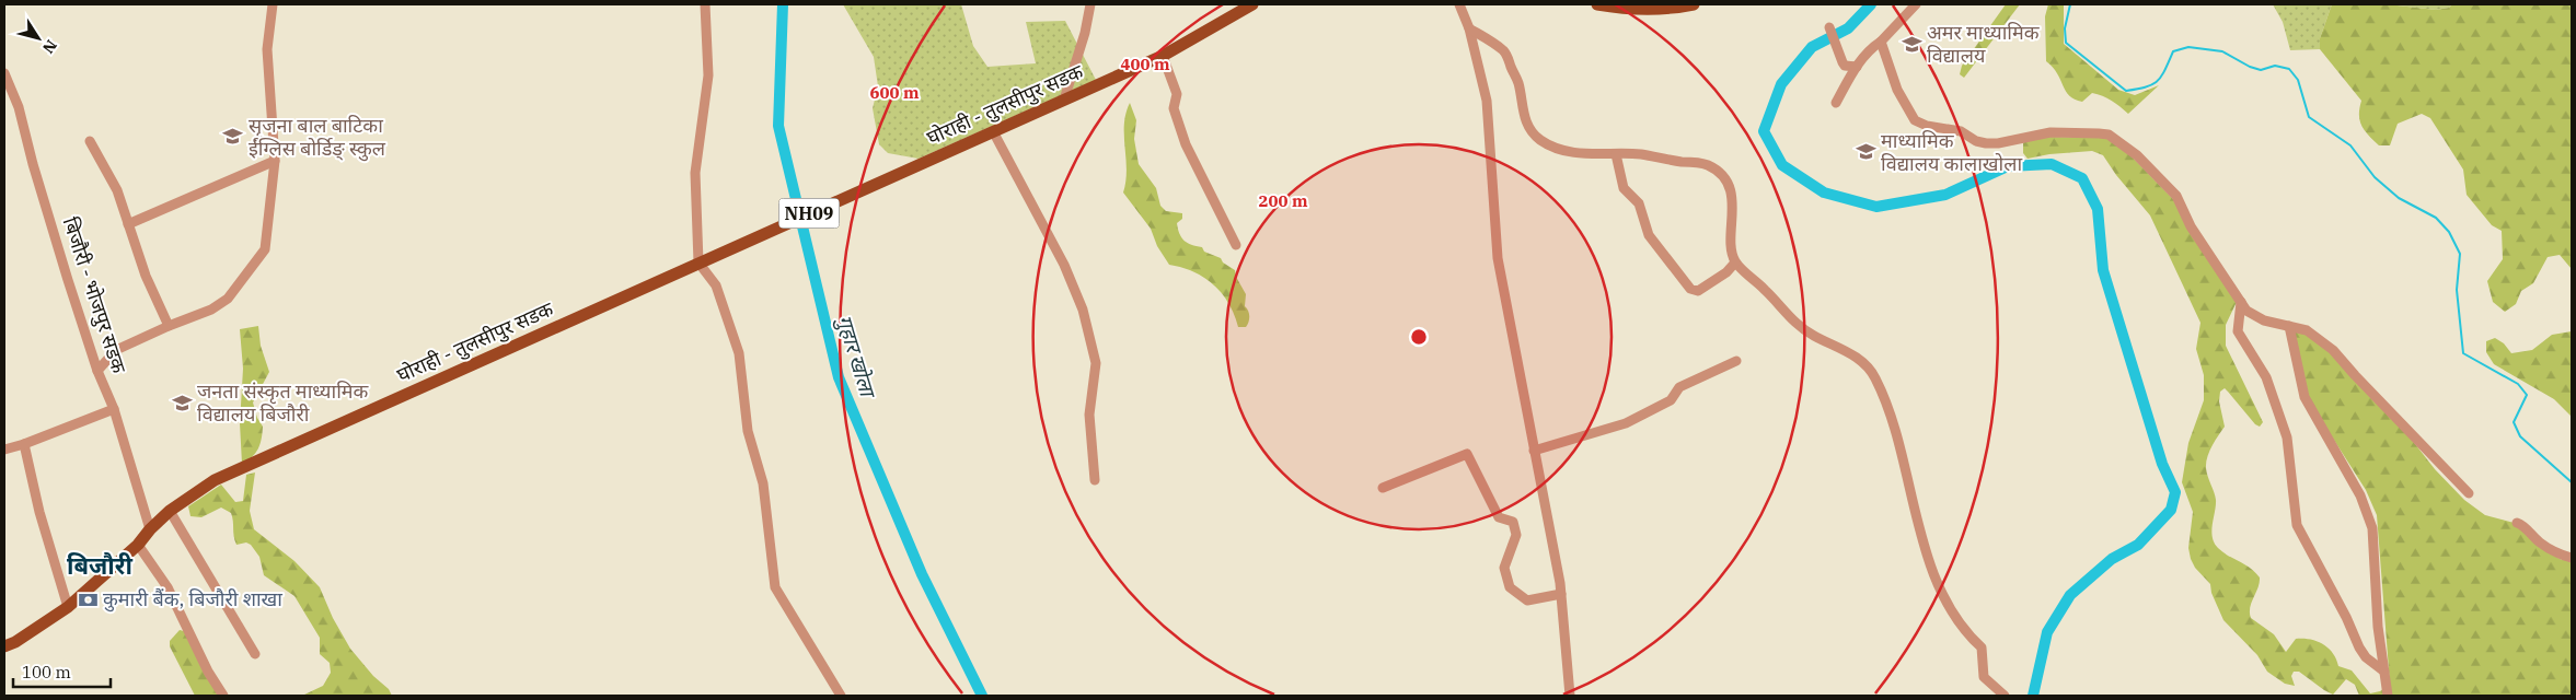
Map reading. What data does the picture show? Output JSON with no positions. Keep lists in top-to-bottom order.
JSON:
{
  "streets": {
    "main road": ["घोराही - तुलसीपुर सडक", "NH09"],
    "street": ["बिजौरी - भोजपुर सडक"]
  },
  "crossings": [
    ["घोराही - तुलसीपुर सडक", "बिजौरी - भोजपुर सडक"]
  ],
  "districts": ["बिजौरी"],
  "water": ["गुहार खोला"],
  "places": {
    "school or university": [
      "अमर माध्यामिक विद्यालय",
      "सृजना बाल बाटिका ईंग्लिस बोर्डिङ् स्कुल",
      "माध्यामिक विद्यालय कालाखोला",
      "जनता संस्कृत माध्यामिक विद्यालय बिजौरी"
    ],
    "bank": ["कुमारी बैंक, बिजौरी शाखा"]
  },
  "scale_bar": "100 m",
  "north": "bottom right",
  "rings": ["400 m", "600 m", "200 m"]
}
